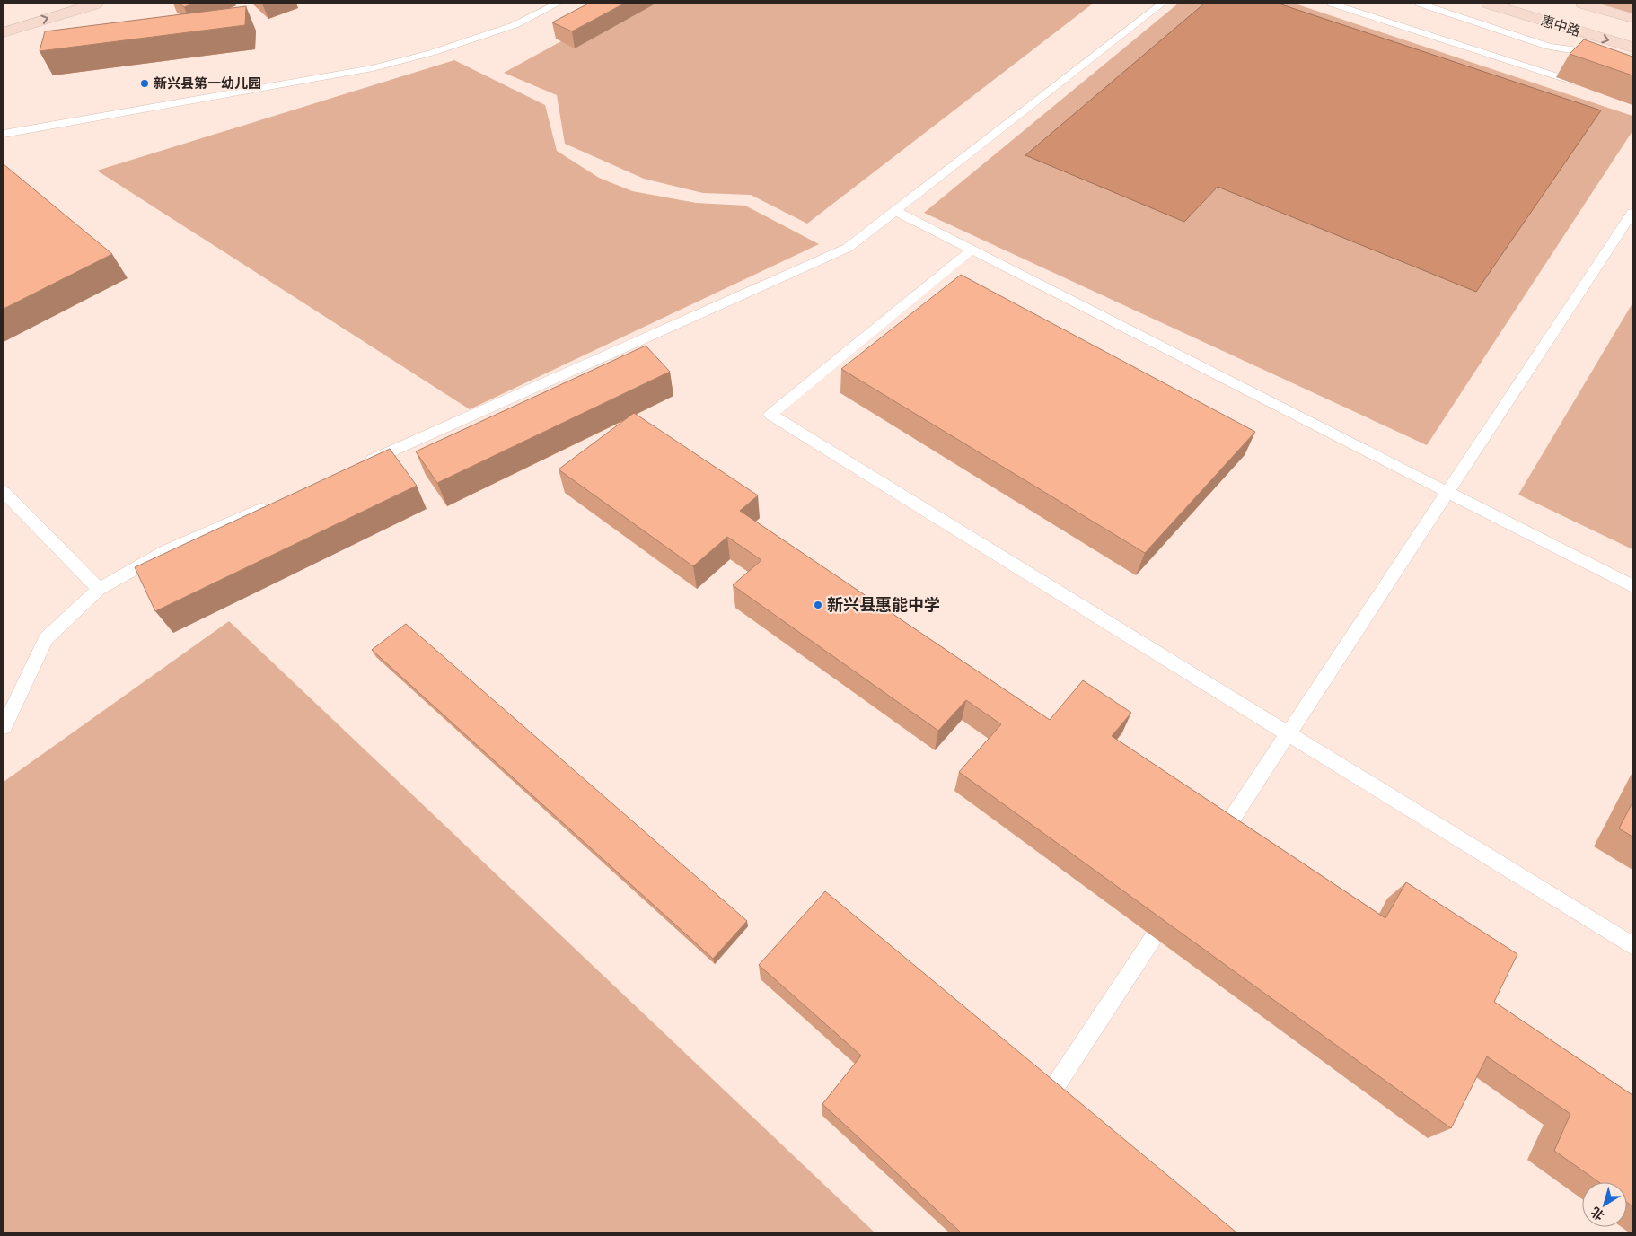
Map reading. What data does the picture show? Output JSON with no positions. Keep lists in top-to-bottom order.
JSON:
{
  "streets": {
    "street": ["惠中路"]
  },
  "places": ["新兴县第一幼儿园", "新兴县惠能中学"],
  "north": "bottom left"
}
